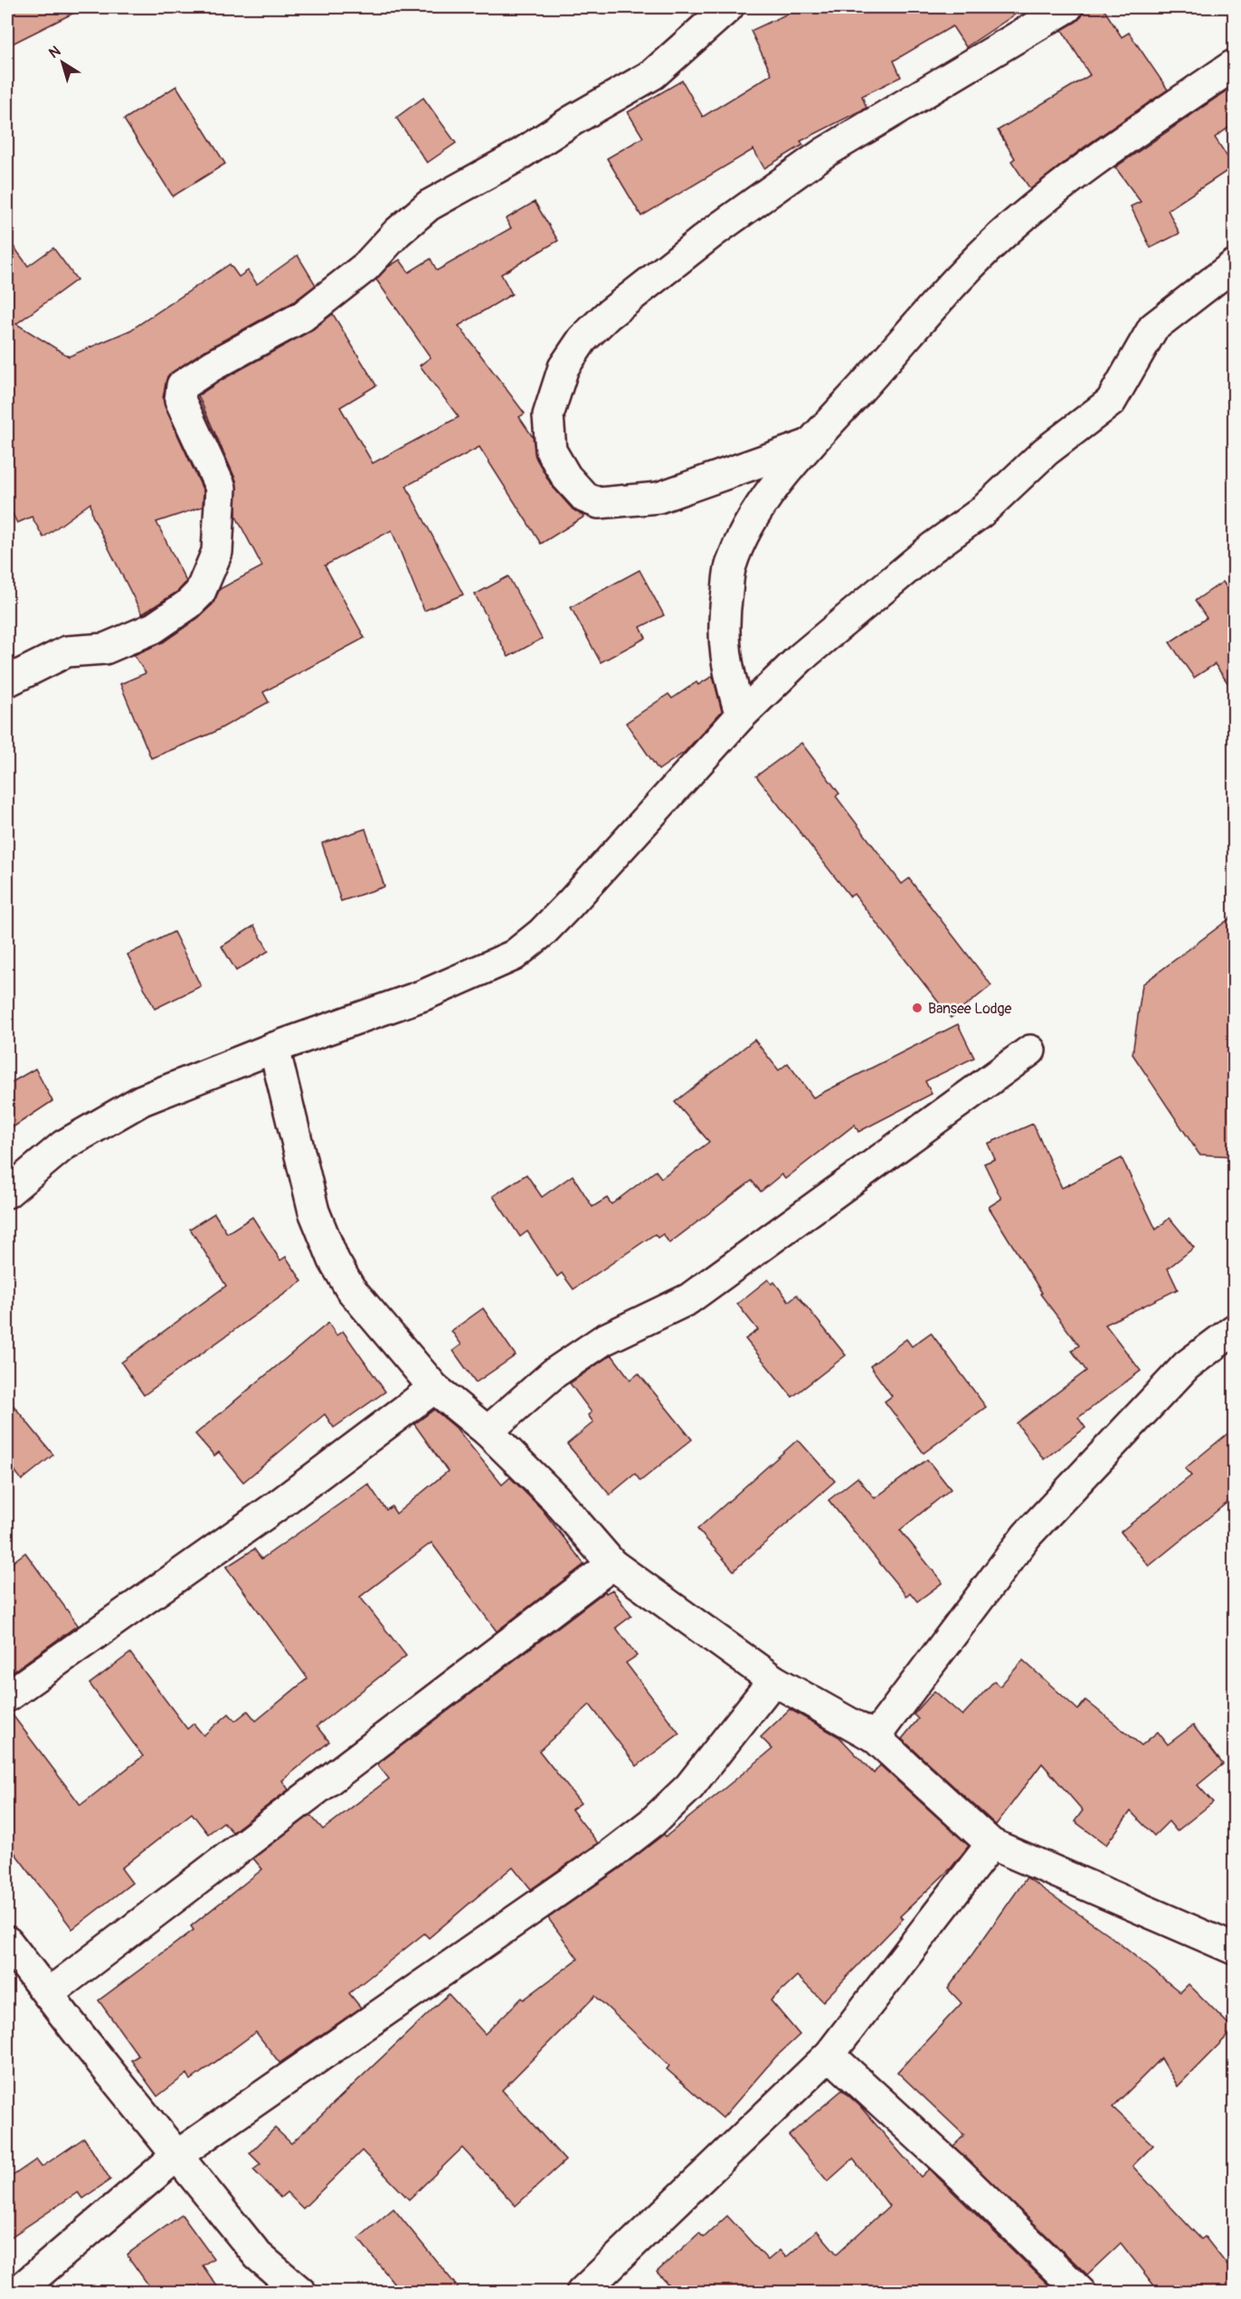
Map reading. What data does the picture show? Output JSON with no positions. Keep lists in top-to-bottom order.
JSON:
{
  "places": ["Bansee Lodge"],
  "north": "top left"
}
